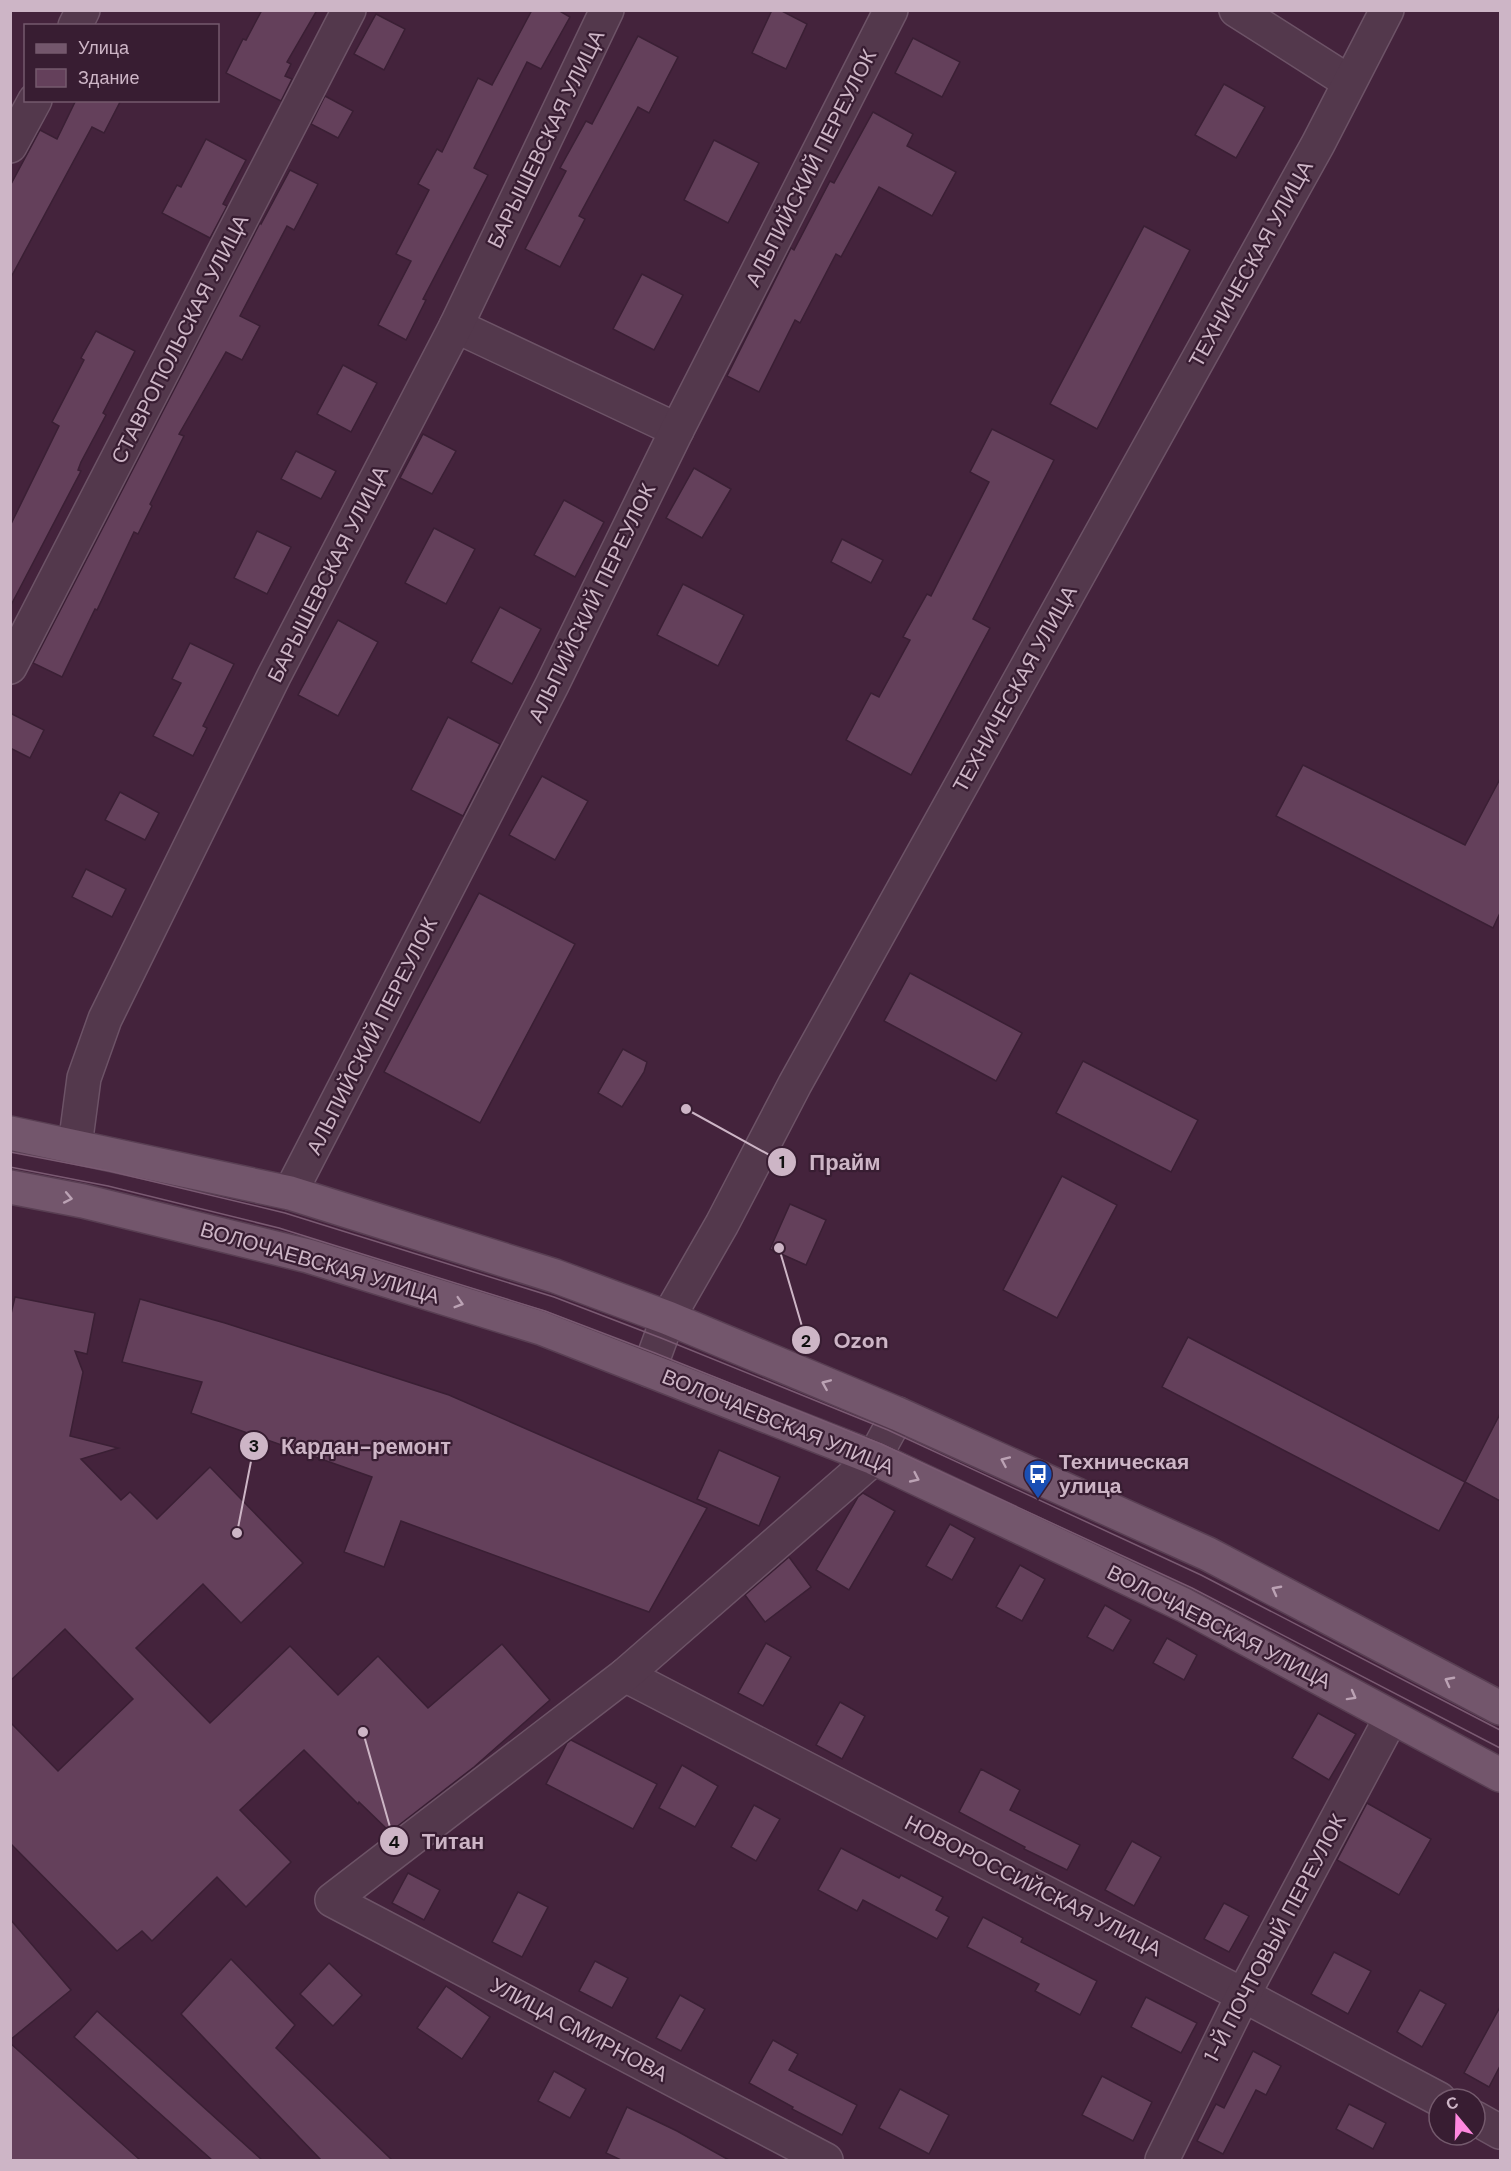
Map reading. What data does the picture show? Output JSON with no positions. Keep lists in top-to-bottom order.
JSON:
{
  "streets": {
    "main road": ["ВОЛОЧАЕВСКАЯ УЛИЦА"],
    "street": [
      "БАРЫШЕВСКАЯ УЛИЦА",
      "АЛЬПИЙСКИЙ ПЕРЕУЛОК",
      "ТЕХНИЧЕСКАЯ УЛИЦА",
      "СТАВРОПОЛЬСКАЯ УЛИЦА",
      "НОВОРОССИЙСКАЯ УЛИЦА",
      "1-Й ПОЧТОВЫЙ ПЕРЕУЛОК",
      "УЛИЦА СМИРНОВА"
    ]
  },
  "crossings": [
    ["ТЕХНИЧЕСКАЯ УЛИЦА", "ВОЛОЧАЕВСКАЯ УЛИЦА"],
    ["ВОЛОЧАЕВСКАЯ УЛИЦА", "1-Й ПОЧТОВЫЙ ПЕРЕУЛОК"],
    ["НОВОРОССИЙСКАЯ УЛИЦА", "1-Й ПОЧТОВЫЙ ПЕРЕУЛОК"],
    ["НОВОРОССИЙСКАЯ УЛИЦА", "УЛИЦА СМИРНОВА"]
  ],
  "places": {
    "other": [
      "Прайм",
      "Ozon",
      "Кардан-ремонт",
      "Титан"
    ],
    "bus stop": ["Техническая улица"]
  },
  "legend": ["Улица", "Здание"],
  "north": "top"
}
